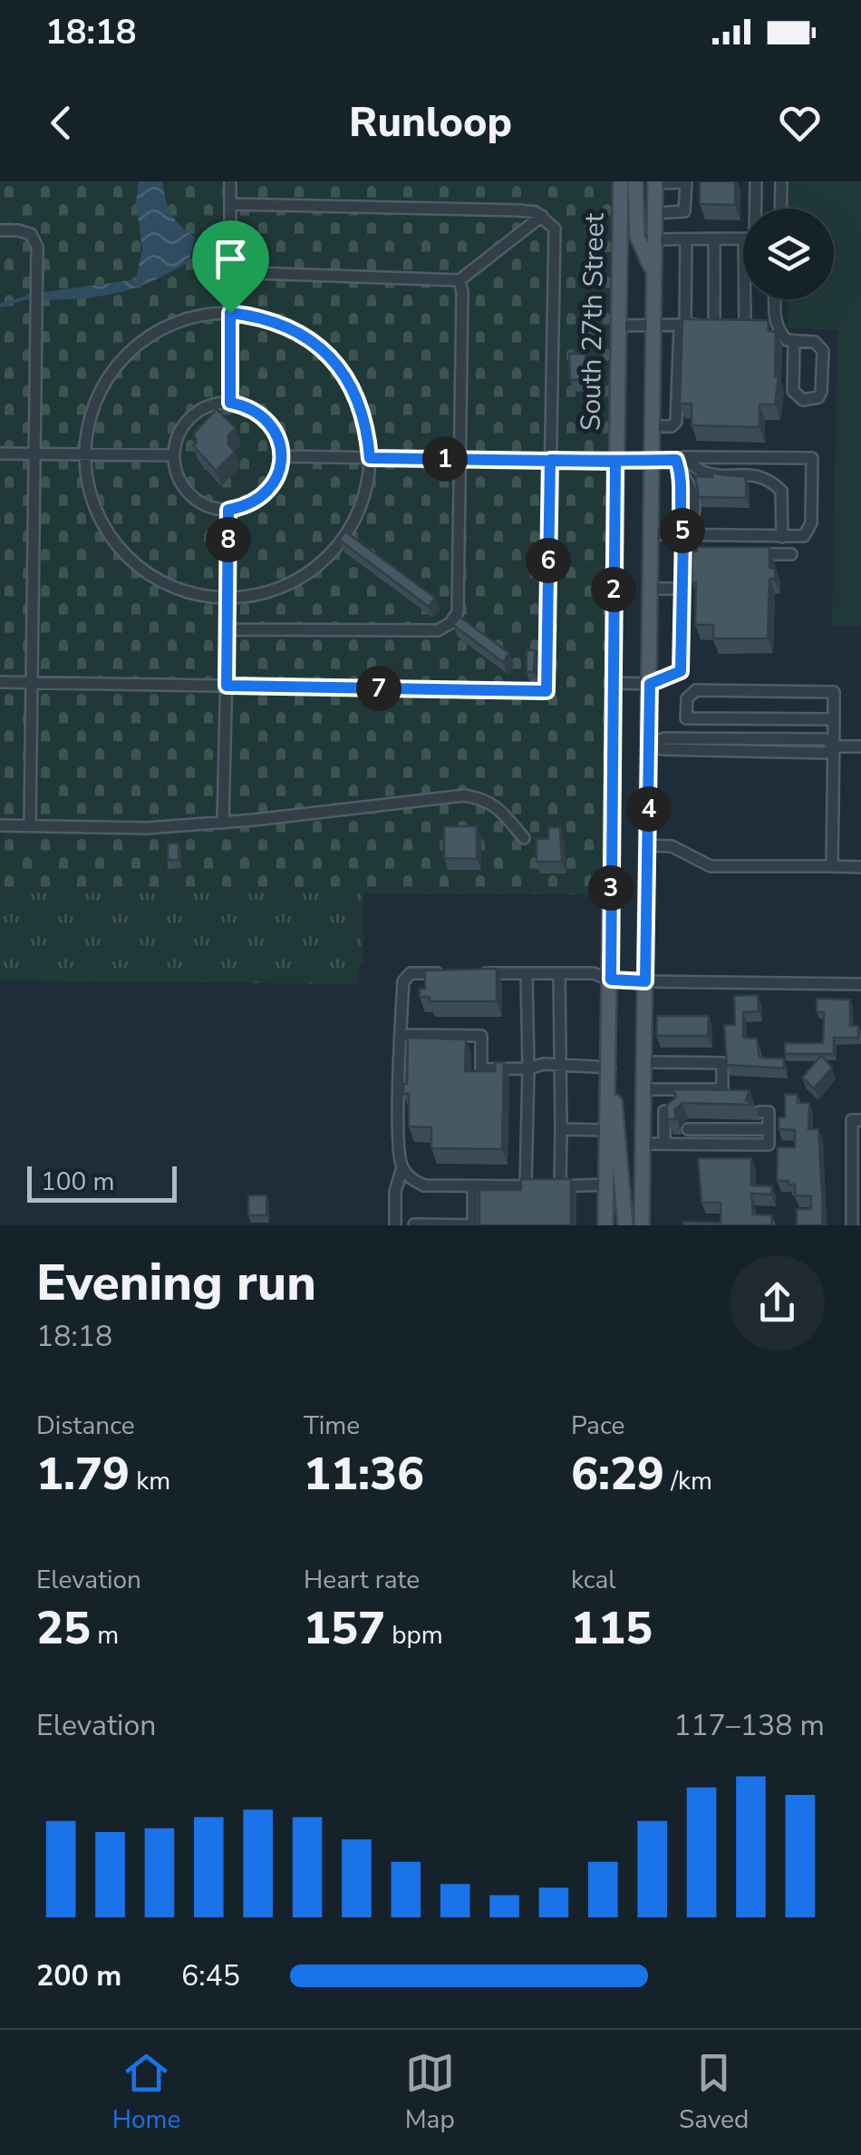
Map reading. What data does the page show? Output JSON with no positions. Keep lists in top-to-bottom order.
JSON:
{
  "streets": {
    "main road": ["South 27th Street"]
  },
  "scale_bar": "100 m",
  "page": {
    "status": "18:18",
    "header": "Runloop",
    "pins": [
      "1",
      "5",
      "8",
      "6",
      "2",
      "7",
      "4",
      "3"
    ],
    "scale": "100 m",
    "heading": ["Evening run", "18:18"],
    "stats": [
      ["Distance", "1.79 km"],
      ["Time", "11:36"],
      ["Pace", "6:29 /km"],
      ["Elevation", "25 m"],
      ["Heart rate", "157 bpm"],
      ["kcal", "115"]
    ],
    "chart": ["Elevation", "117–138 m"],
    "list": [
      {
        "name": "200 m",
        "note": "6:45"
      }
    ],
    "tabs": ["Home", "Map", "Saved"]
  }
}
